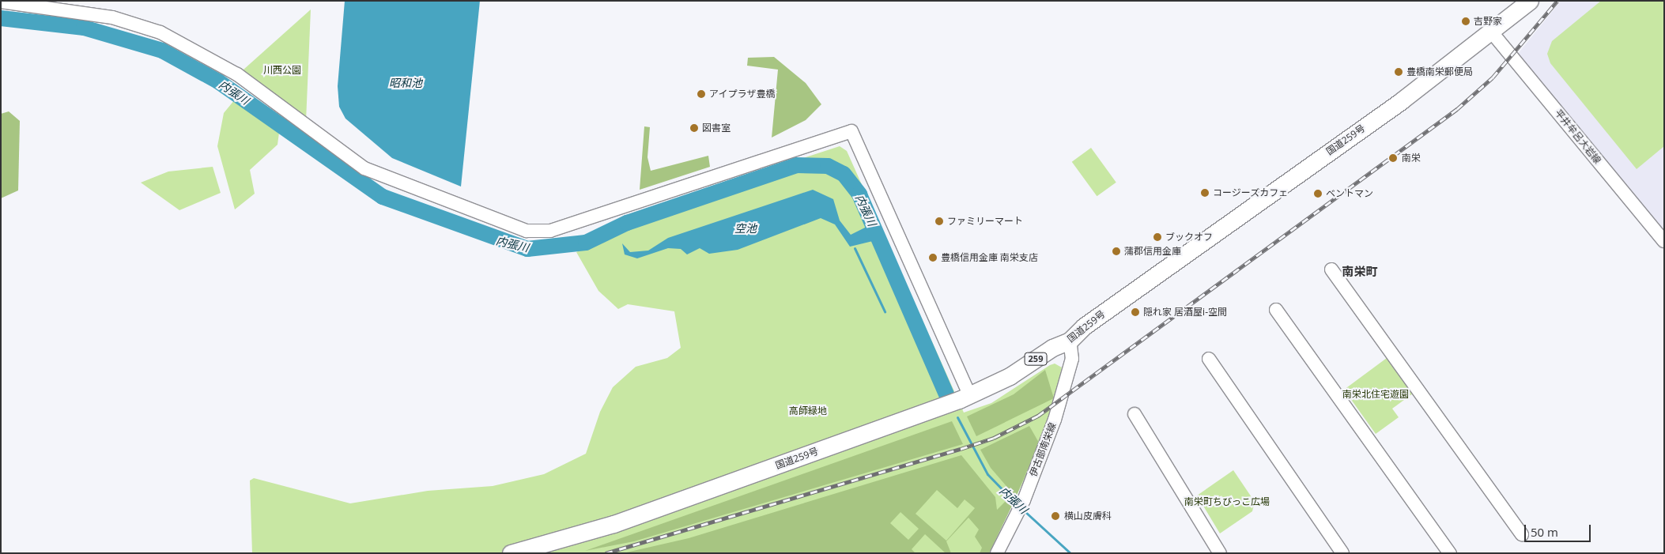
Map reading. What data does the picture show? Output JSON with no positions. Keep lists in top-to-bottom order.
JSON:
{
  "streets": {
    "highway": ["国道259号", "259"],
    "street": ["平井牟呂大岩線", "伊古部南栄線"]
  },
  "crossings": [
    ["平井牟呂大岩線", "国道259号"],
    ["国道259号", "伊古部南栄線"]
  ],
  "districts": ["南栄町"],
  "water": ["昭和池", "内張川", "空池"],
  "parks": [
    "川西公園",
    "南栄北住宅遊園",
    "高師緑地",
    "南栄町ちびっこ広場"
  ],
  "places": [
    "吉野家",
    "豊橋南栄郵便局",
    "アイプラザ豊橋",
    "図書室",
    "南栄",
    "コージーズカフェ",
    "ベントマン",
    "ファミリーマート",
    "ブックオフ",
    "蒲郡信用金庫",
    "豊橋信用金庫 南栄支店",
    "隠れ家 居酒屋i-空間",
    "横山皮膚科"
  ],
  "scale_bar": "50 m"
}
